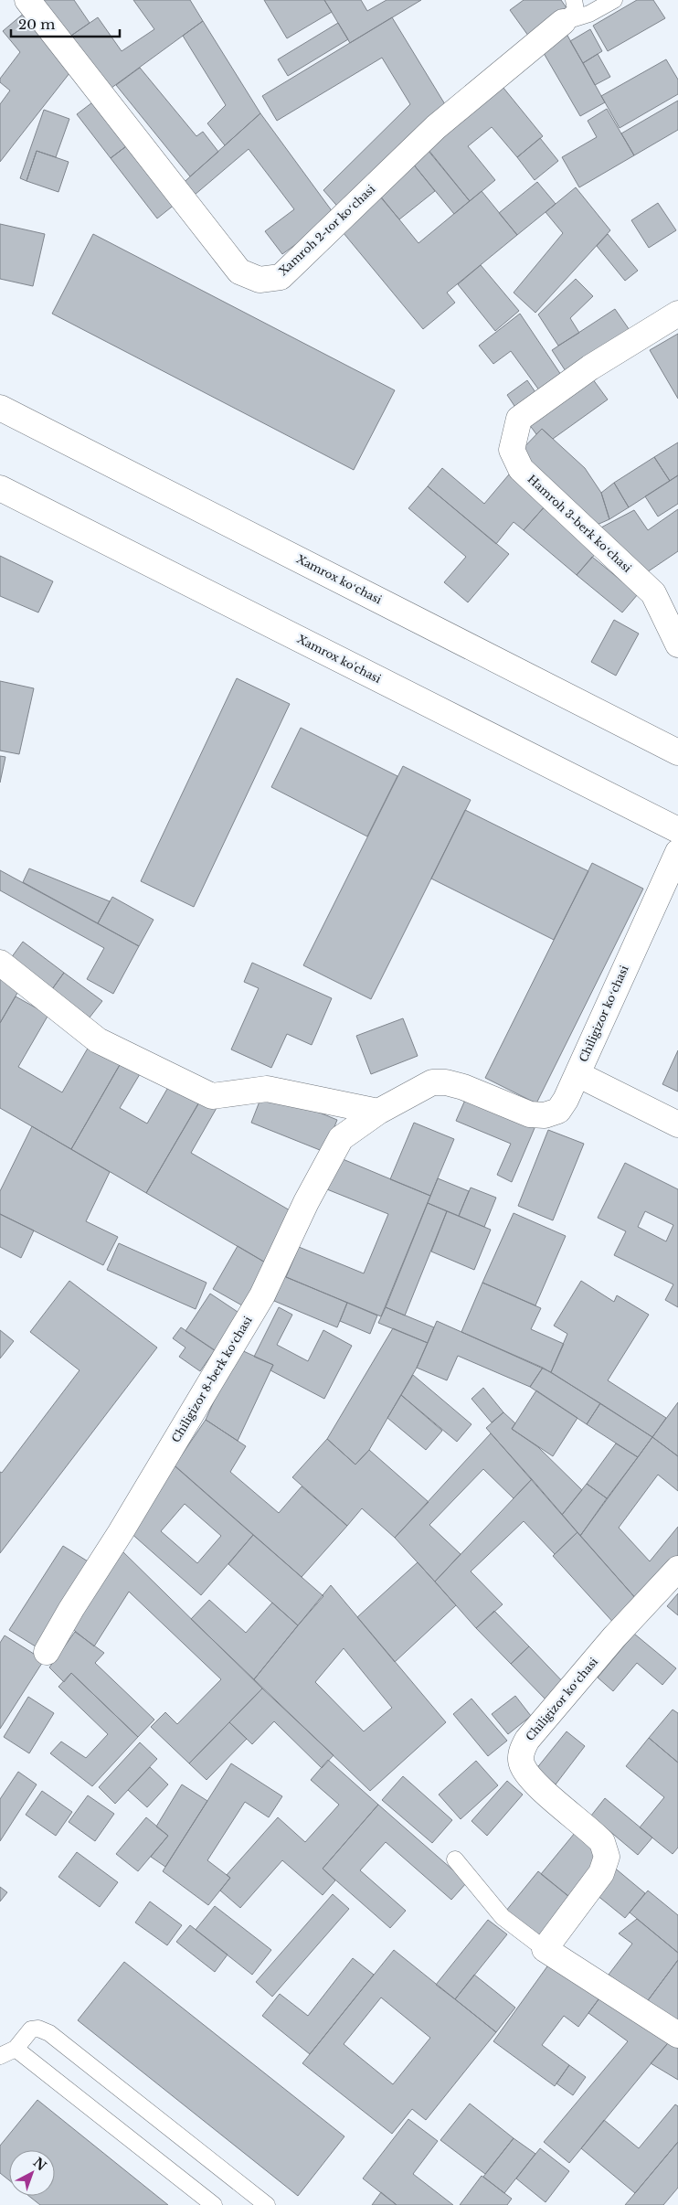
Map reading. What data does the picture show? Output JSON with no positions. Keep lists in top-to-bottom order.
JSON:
{
  "streets": {
    "street": [
      "Xamroh 2-tor koʻchasi",
      "Hamroh 3-berk koʻchasi",
      "Xamrox koʻchasi",
      "Xamrox ko'chasi",
      "Chiligizor koʻchasi",
      "Chiligizor 8-berk koʻchasi"
    ]
  },
  "crossings": [
    ["Chiligizor koʻchasi", "Chiligizor 8-berk koʻchasi"]
  ],
  "scale_bar": "20 m",
  "north": "top right"
}
